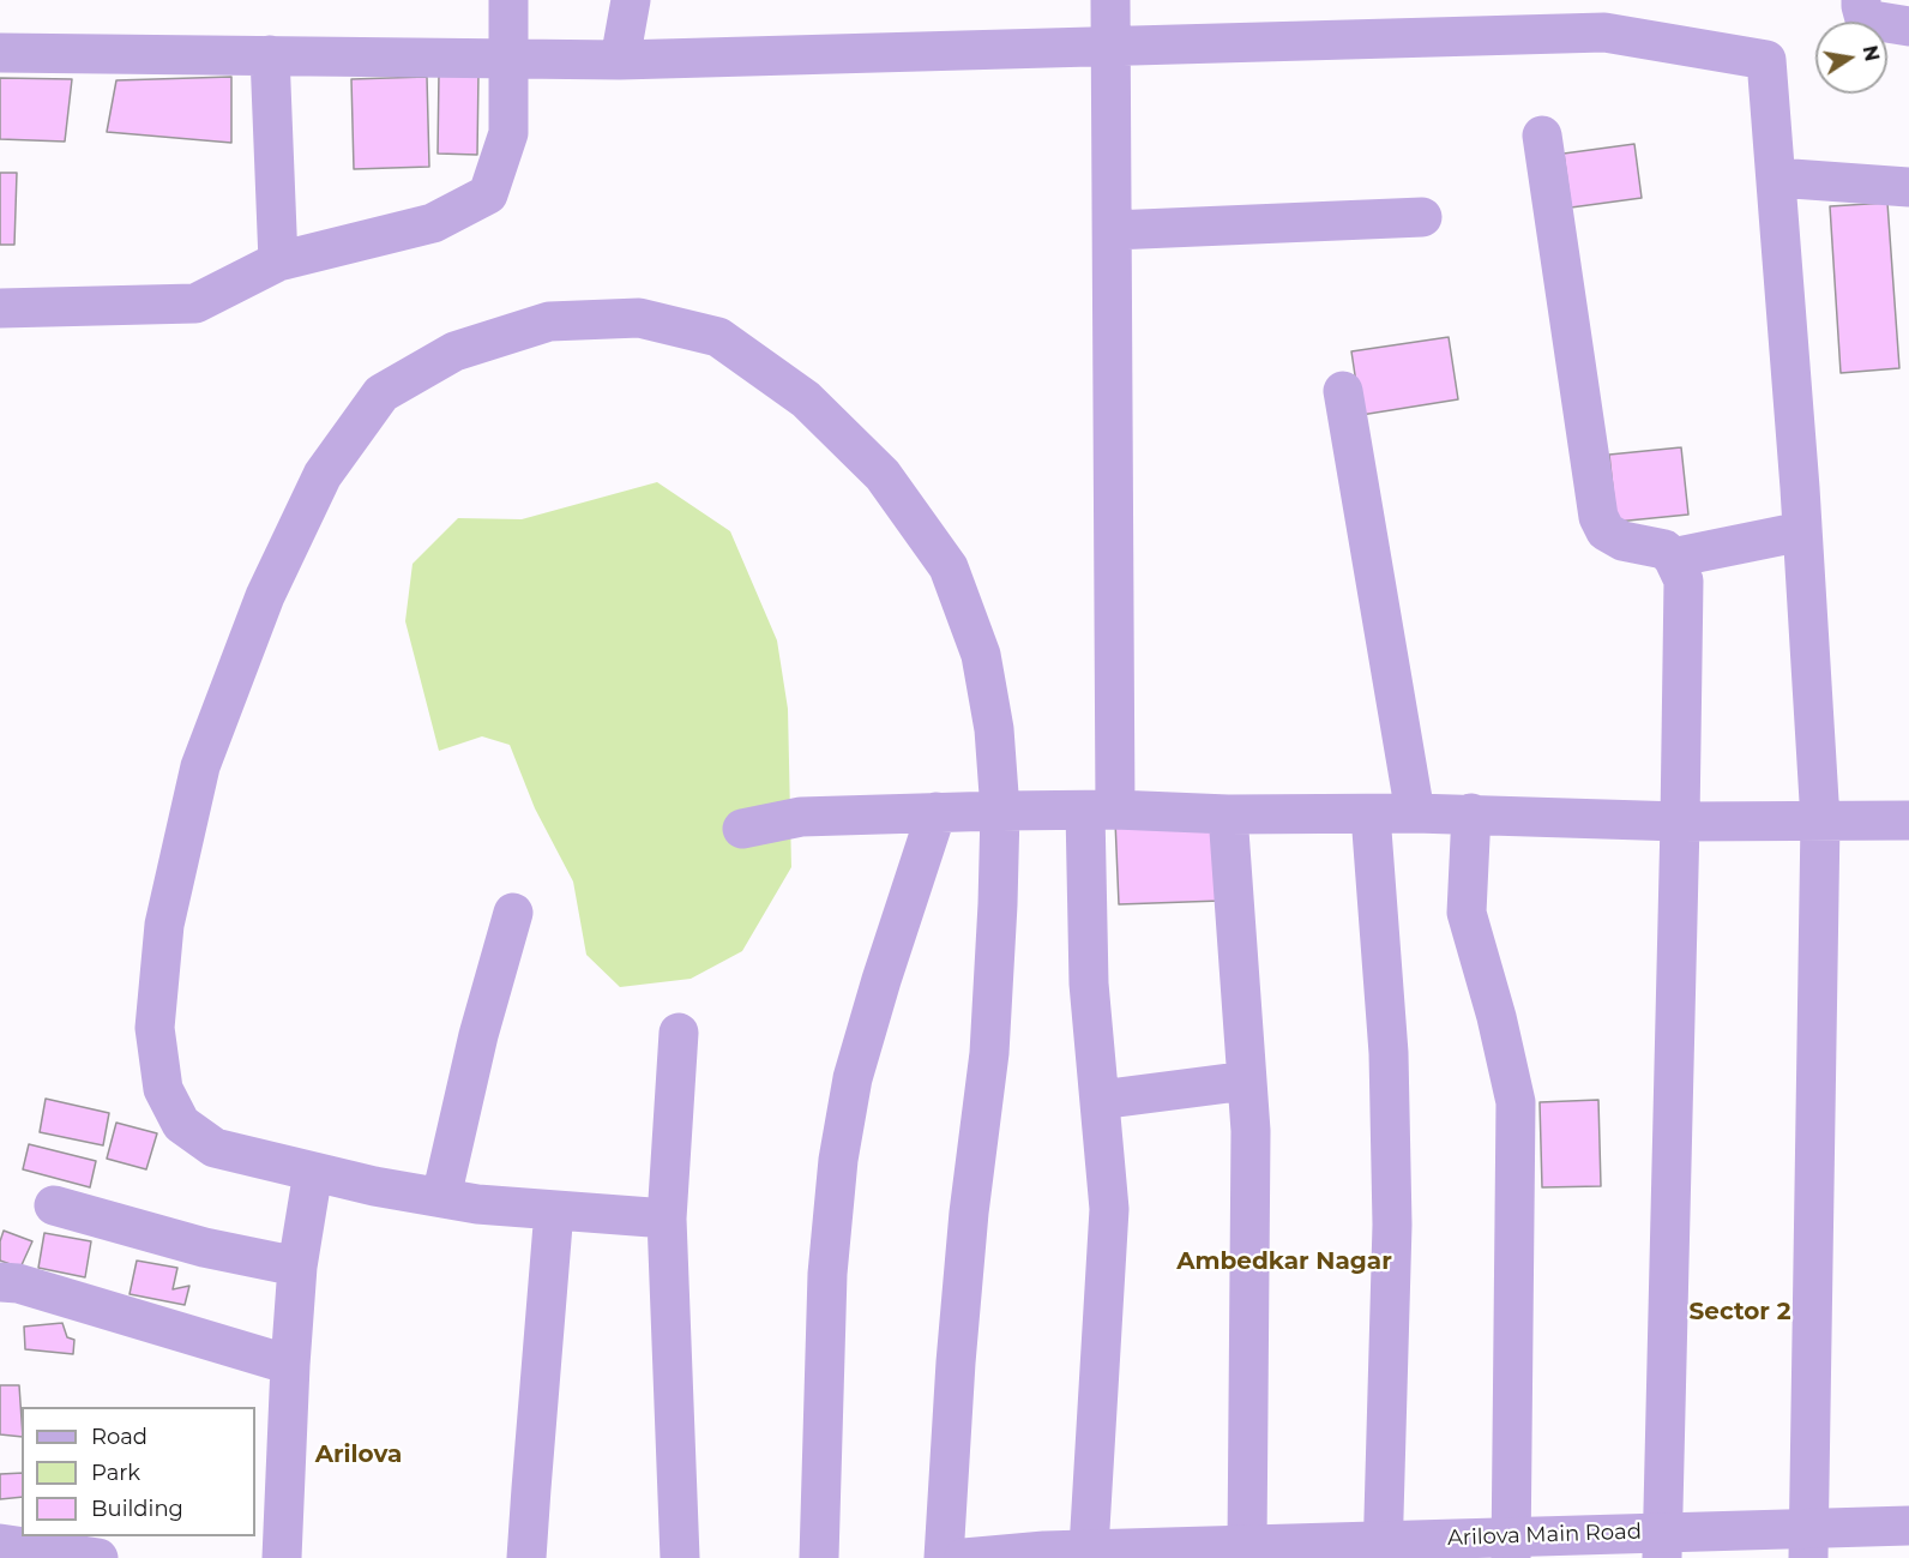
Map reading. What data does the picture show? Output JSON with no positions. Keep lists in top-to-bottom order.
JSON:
{
  "streets": {
    "street": ["Arilova Main Road"]
  },
  "districts": ["Ambedkar Nagar", "Sector 2", "Arilova"],
  "legend": ["Road", "Park", "Building"],
  "north": "right"
}
